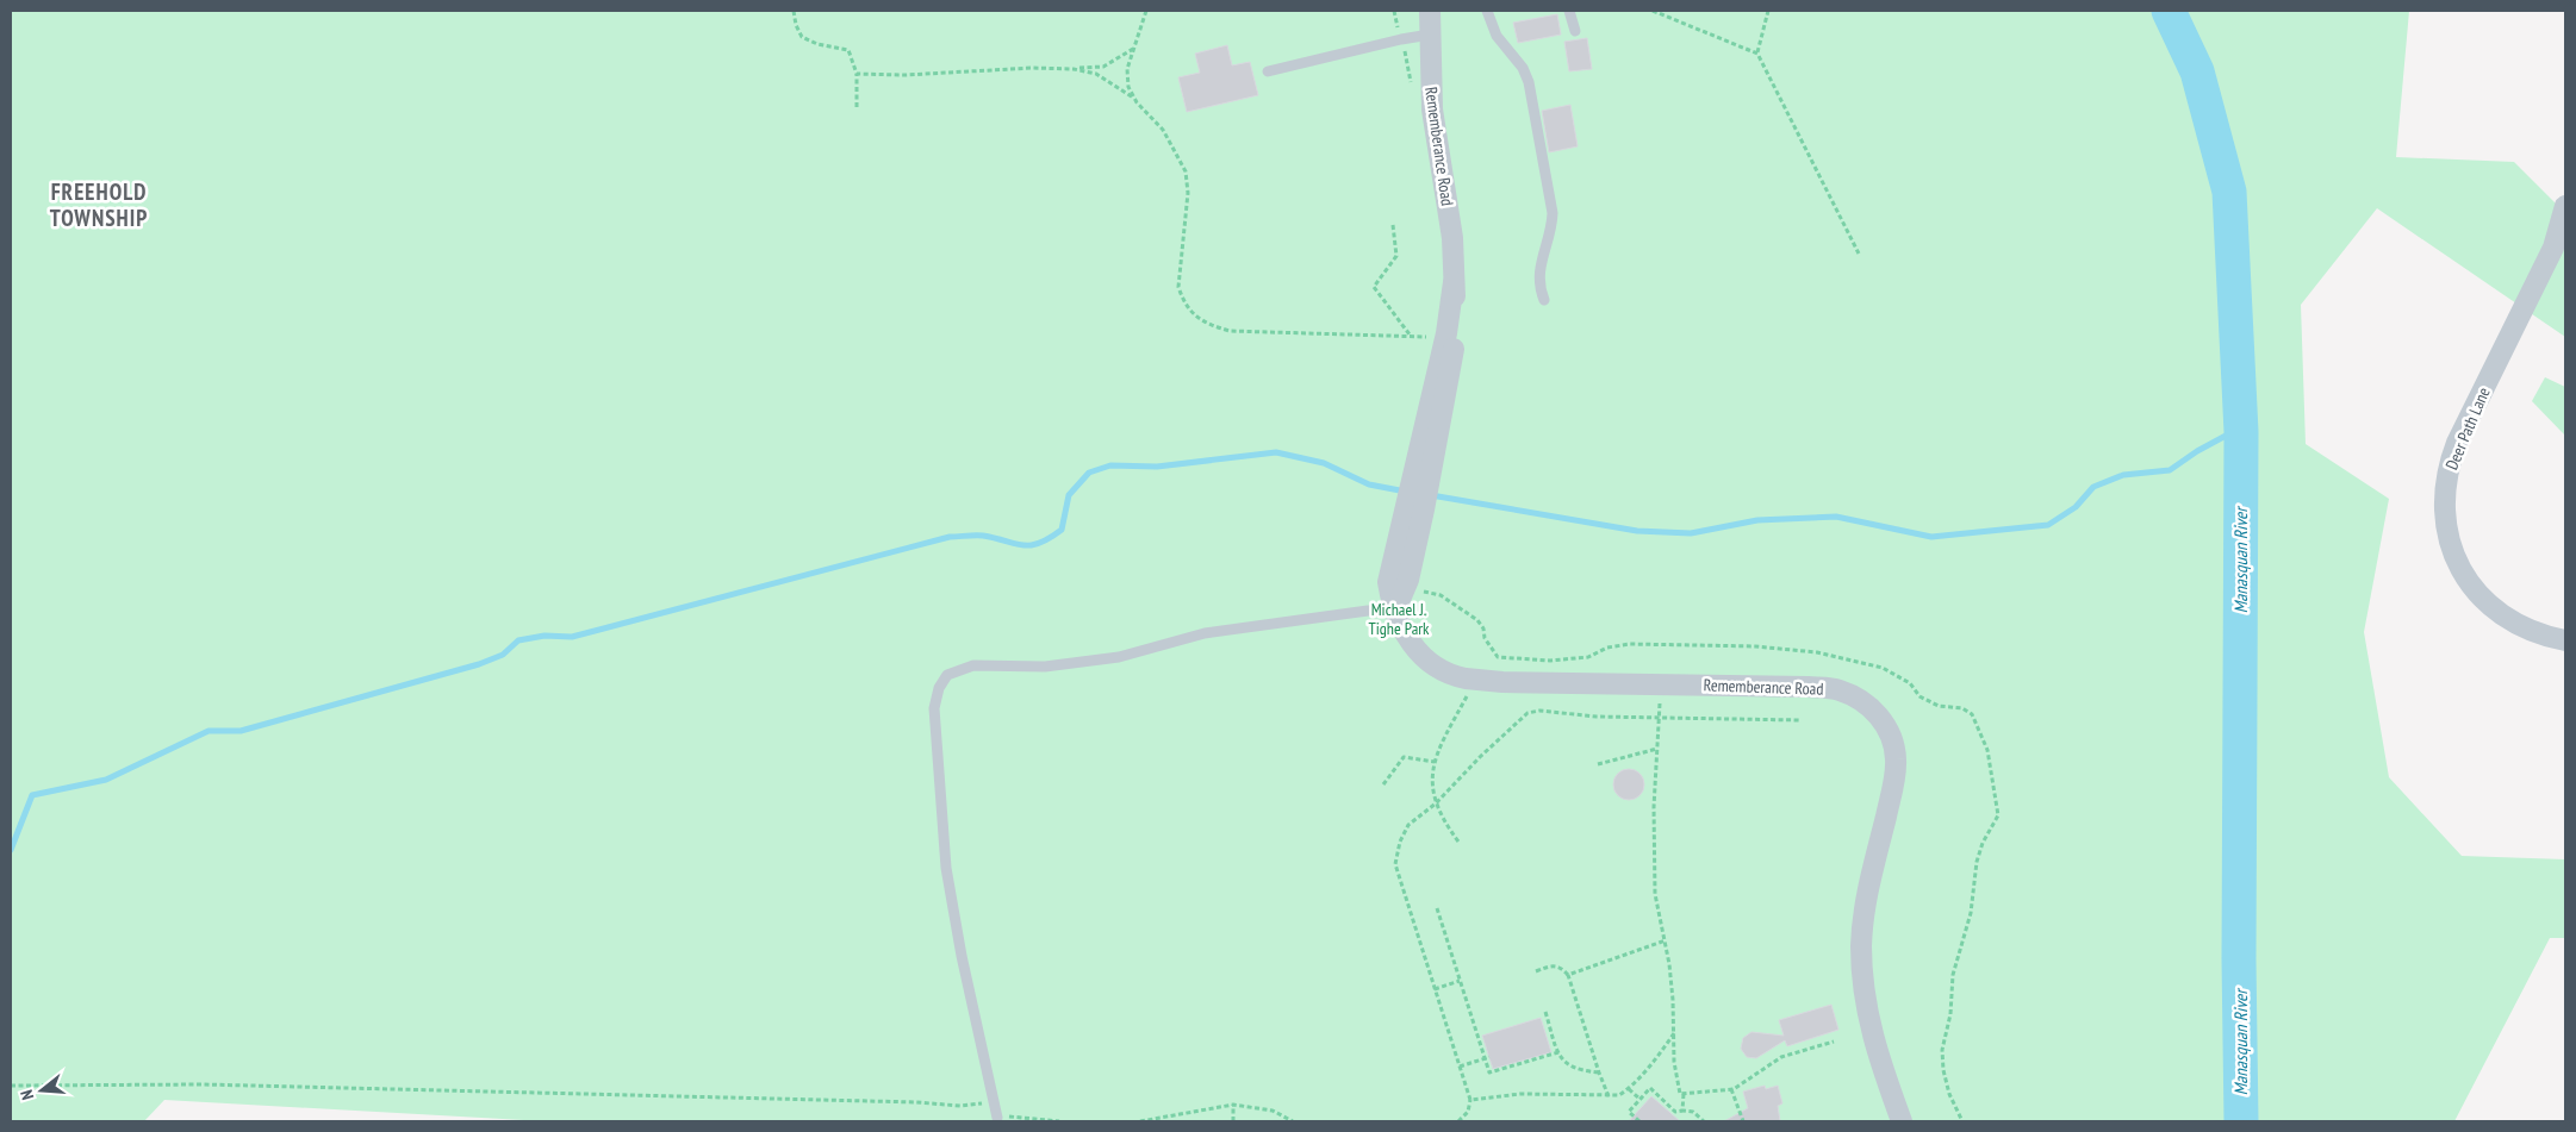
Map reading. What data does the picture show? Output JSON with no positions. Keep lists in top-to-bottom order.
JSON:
{
  "streets": {
    "street": ["Rememberance Road", "Deer Path Lane"]
  },
  "districts": ["FREEHOLD TOWNSHIP"],
  "water": ["Manasquan River"],
  "parks": ["Michael J. Tighe Park"],
  "north": "left"
}
